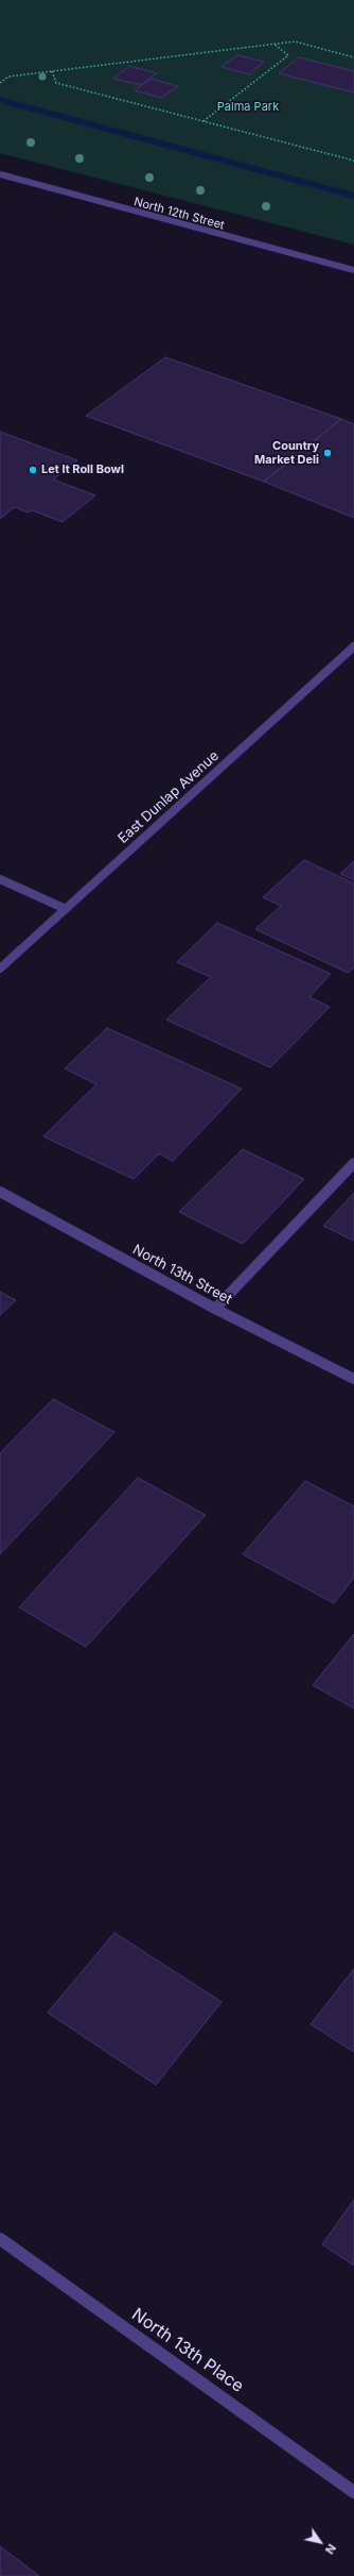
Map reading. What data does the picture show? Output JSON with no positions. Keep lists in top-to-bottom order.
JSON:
{
  "streets": {
    "street": [
      "North 12th Street",
      "East Dunlap Avenue",
      "North 13th Street",
      "North 13th Place"
    ]
  },
  "parks": ["Palma Park"],
  "places": ["Country Market Deli", "Let It Roll Bowl"],
  "north": "bottom right"
}
